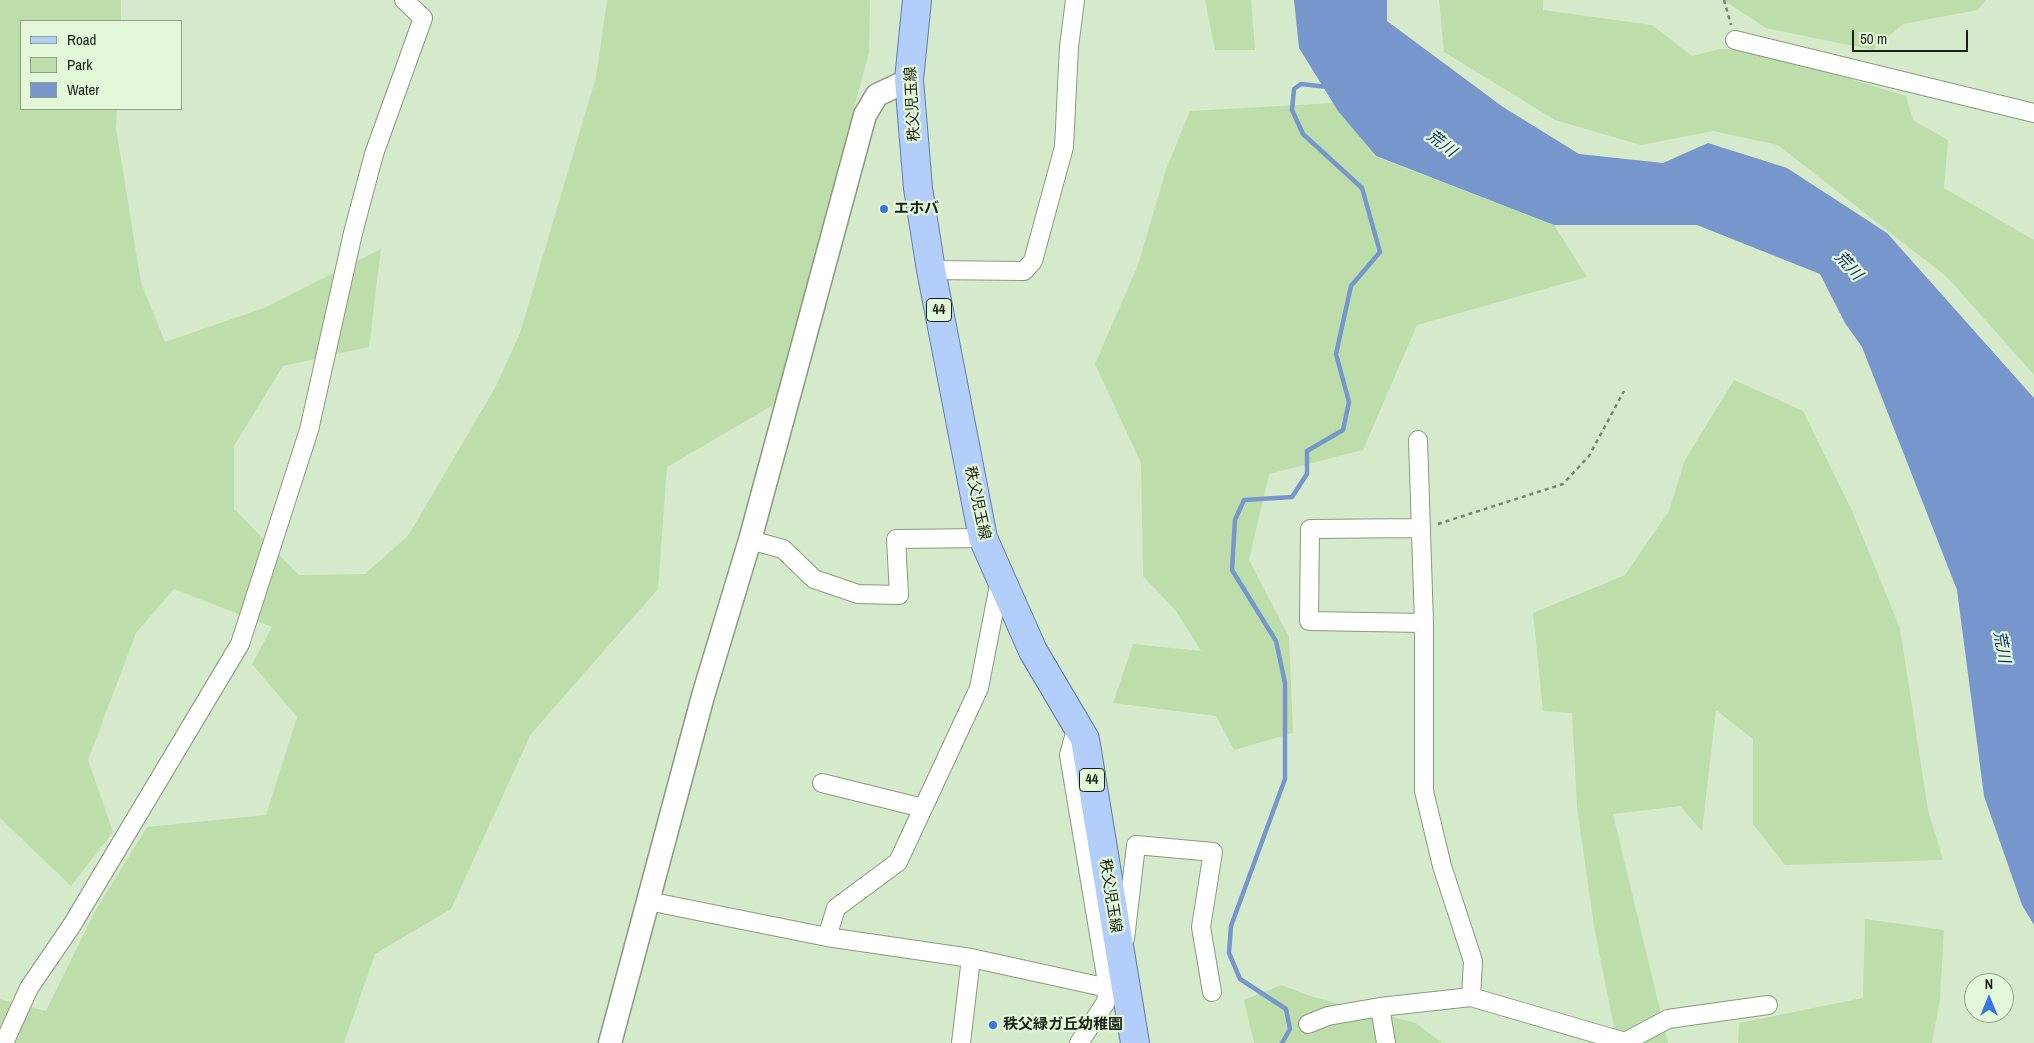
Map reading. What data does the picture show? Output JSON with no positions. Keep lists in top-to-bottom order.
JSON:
{
  "streets": {
    "main road": ["秩父児玉線", "44"]
  },
  "water": ["荒川"],
  "places": ["エホバ", "秩父緑ガ丘幼稚園"],
  "legend": ["Road", "Park", "Water"],
  "scale_bar": "50 m",
  "north": "top"
}
